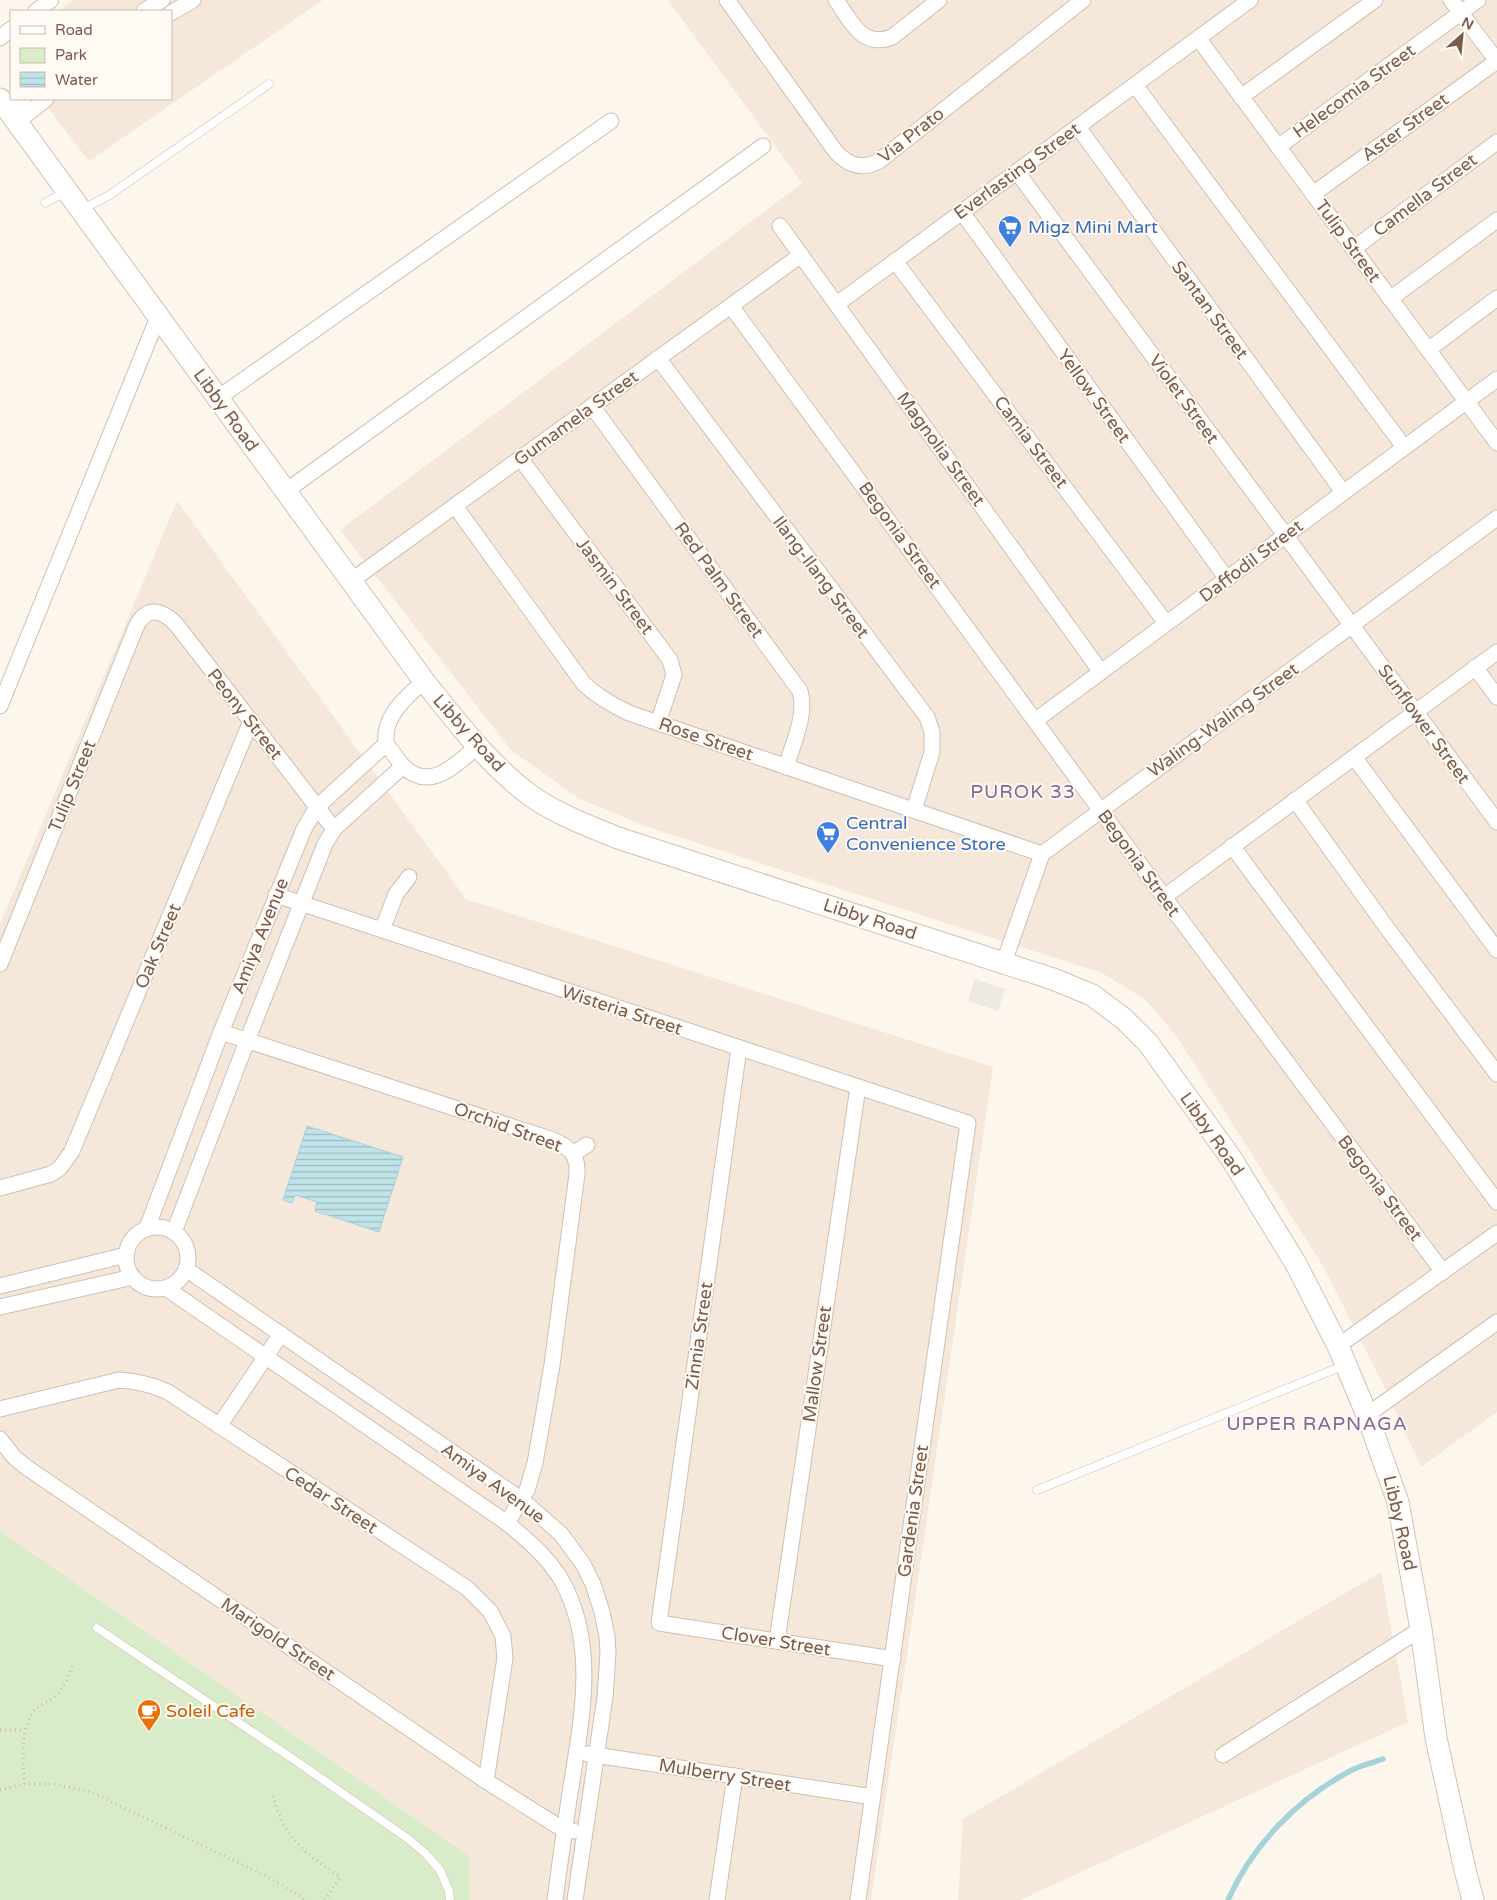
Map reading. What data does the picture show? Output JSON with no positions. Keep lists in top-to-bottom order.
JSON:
{
  "streets": {
    "main road": ["Libby Road"],
    "street": [
      "Helecomia Street",
      "Aster Street",
      "Via Prato",
      "Everlasting Street",
      "Camella Street",
      "Tulip Street",
      "Santan Street",
      "Yellow Street",
      "Violet Street",
      "Gumamela Street",
      "Camia Street",
      "Magnolia Street",
      "Begonia Street",
      "Daffodil Street",
      "Ilang-Ilang Street",
      "Red Palm Street",
      "Jasmin Street",
      "Peony Street",
      "Waling-Waling Street",
      "Sunflower Street",
      "Rose Street",
      "Amiya Avenue",
      "Oak Street",
      "Wisteria Street",
      "Orchid Street",
      "Zinnia Street",
      "Mallow Street",
      "Cedar Street",
      "Gardenia Street",
      "Marigold Street",
      "Clover Street",
      "Mulberry Street"
    ]
  },
  "crossings": [
    ["Helecomia Street", "Tulip Street"],
    ["Aster Street", "Tulip Street"],
    ["Everlasting Street", "Tulip Street"],
    ["Everlasting Street", "Santan Street"],
    ["Everlasting Street", "Yellow Street"],
    ["Everlasting Street", "Violet Street"],
    ["Everlasting Street", "Camia Street"],
    ["Everlasting Street", "Magnolia Street"],
    ["Camella Street", "Tulip Street"],
    ["Tulip Street", "Daffodil Street"],
    ["Tulip Street", "Peony Street"],
    ["Santan Street", "Daffodil Street"],
    ["Yellow Street", "Daffodil Street"],
    ["Violet Street", "Daffodil Street"],
    ["Violet Street", "Waling-Waling Street"],
    ["Violet Street", "Sunflower Street"],
    ["Libby Road", "Gumamela Street"],
    ["Gumamela Street", "Magnolia Street"],
    ["Gumamela Street", "Begonia Street"],
    ["Gumamela Street", "Ilang-Ilang Street"],
    ["Gumamela Street", "Red Palm Street"],
    ["Gumamela Street", "Jasmin Street"],
    ["Gumamela Street", "Rose Street"],
    ["Camia Street", "Daffodil Street"],
    ["Magnolia Street", "Daffodil Street"],
    ["Begonia Street", "Daffodil Street"],
    ["Begonia Street", "Waling-Waling Street"],
    ["Ilang-Ilang Street", "Rose Street"],
    ["Red Palm Street", "Rose Street"],
    ["Jasmin Street", "Rose Street"],
    ["Peony Street", "Amiya Avenue"],
    ["Peony Street", "Oak Street"],
    ["Waling-Waling Street", "Sunflower Street"],
    ["Waling-Waling Street", "Rose Street"],
    ["Amiya Avenue", "Wisteria Street"],
    ["Amiya Avenue", "Orchid Street"],
    ["Amiya Avenue", "Marigold Street"],
    ["Amiya Avenue", "Mulberry Street"],
    ["Wisteria Street", "Zinnia Street"],
    ["Wisteria Street", "Mallow Street"],
    ["Wisteria Street", "Gardenia Street"],
    ["Zinnia Street", "Clover Street"],
    ["Mallow Street", "Clover Street"],
    ["Cedar Street", "Marigold Street"],
    ["Gardenia Street", "Clover Street"],
    ["Gardenia Street", "Mulberry Street"]
  ],
  "districts": ["PUROK 33", "UPPER RAPNAGA"],
  "places": {
    "supermarket": ["Migz Mini Mart", "Central Convenience Store"],
    "cafe": ["Soleil Cafe"]
  },
  "legend": ["Road", "Park", "Water"],
  "north": "top right"
}
